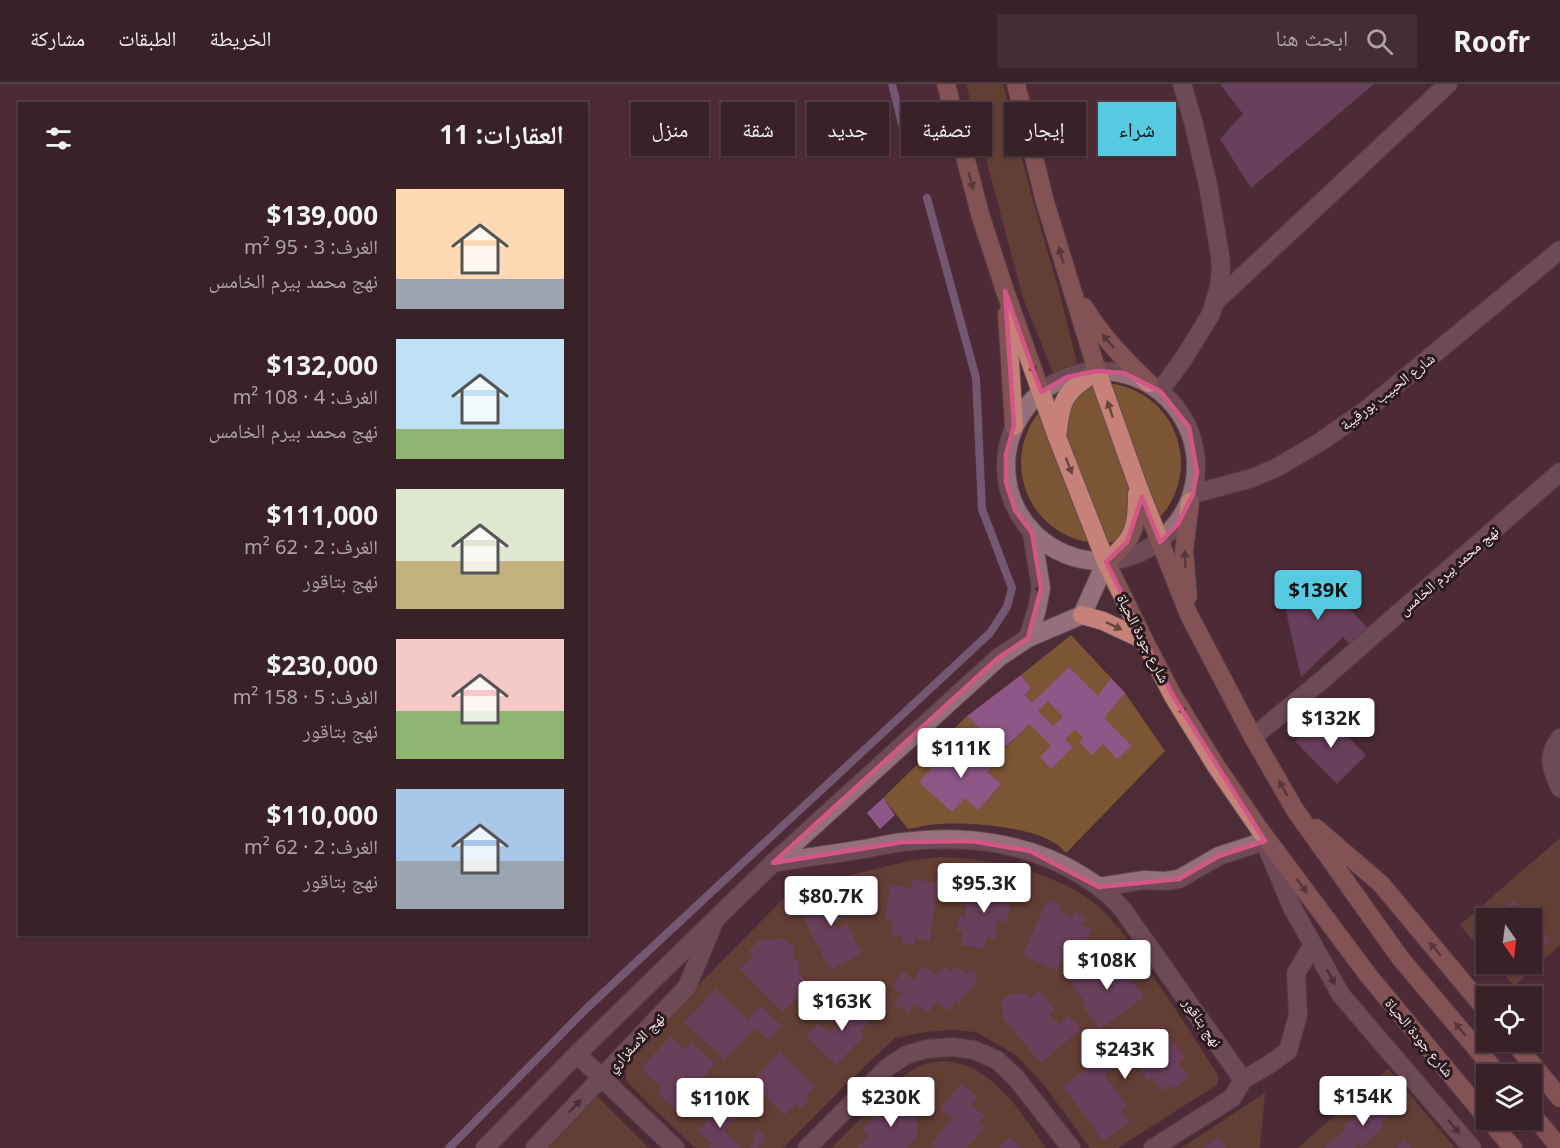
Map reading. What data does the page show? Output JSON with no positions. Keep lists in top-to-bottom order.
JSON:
{
  "streets": {
    "highway": ["شارع جودة الحياة"],
    "street": [
      "شارع الحبيب بورقيبة",
      "نهج محمد بيرم الخامس",
      "نهج بتاقور",
      "نهج الاسفزاري"
    ]
  },
  "north": "bottom",
  "page": {
    "header": "Roofr",
    "search": "ابحث هنا",
    "nav": ["الخريطة", "الطبقات", "مشاركة"],
    "chip": [
      "شراء",
      "إيجار",
      "تصفية",
      "جديد",
      "شقة",
      "منزل"
    ],
    "heading": "العقارات: 11",
    "list": [
      {
        "name": "$139,000",
        "note": "الغرف: 3 · 95 m² · نهج محمد بيرم الخامس"
      },
      {
        "name": "$132,000",
        "note": "الغرف: 4 · 108 m² · نهج محمد بيرم الخامس"
      },
      {
        "name": "$111,000",
        "note": "الغرف: 2 · 62 m² · نهج بتاقور"
      },
      {
        "name": "$230,000",
        "note": "الغرف: 5 · 158 m² · نهج بتاقور"
      },
      {
        "name": "$110,000",
        "note": "الغرف: 2 · 62 m² · نهج بتاقور"
      }
    ],
    "price": [
      "$139K",
      "$132K",
      "$111K",
      "$95.3K",
      "$80.7K",
      "$108K",
      "$163K",
      "$243K",
      "$154K",
      "$230K",
      "$110K"
    ]
  }
}
